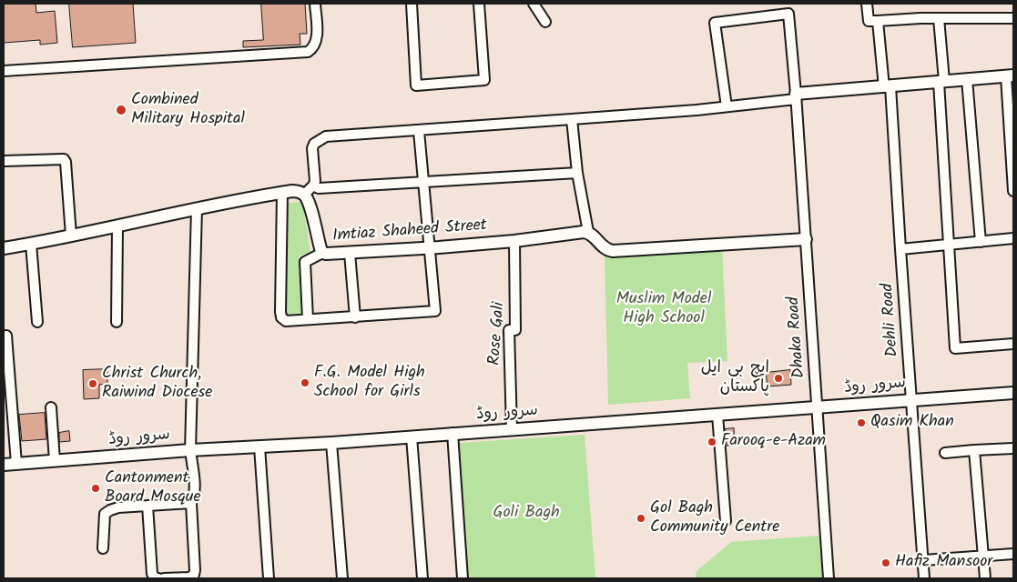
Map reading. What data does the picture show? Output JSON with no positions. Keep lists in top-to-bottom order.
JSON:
{
  "streets": {
    "street": [
      "Imtiaz Shaheed Street",
      "Dehli Road",
      "Rose Gali",
      "Dhaka Road",
      "سرور روڈ"
    ]
  },
  "crossings": [
    ["Imtiaz Shaheed Street", "Rose Gali"],
    ["Dehli Road", "سرور روڈ"],
    ["Rose Gali", "سرور روڈ"],
    ["Dhaka Road", "سرور روڈ"]
  ],
  "parks": ["Muslim Model High School", "Goli Bagh"],
  "places": [
    "Combined Military Hospital",
    "ایچ بی ایل پاکستان",
    "F.G. Model High School for Girls",
    "Christ Church, Raiwind Diocese",
    "Qasim Khan",
    "Farooq-e-Azam",
    "Cantonment Board Mosque",
    "Gol Bagh Community Centre",
    "Hafiz Mansoor"
  ]
}
